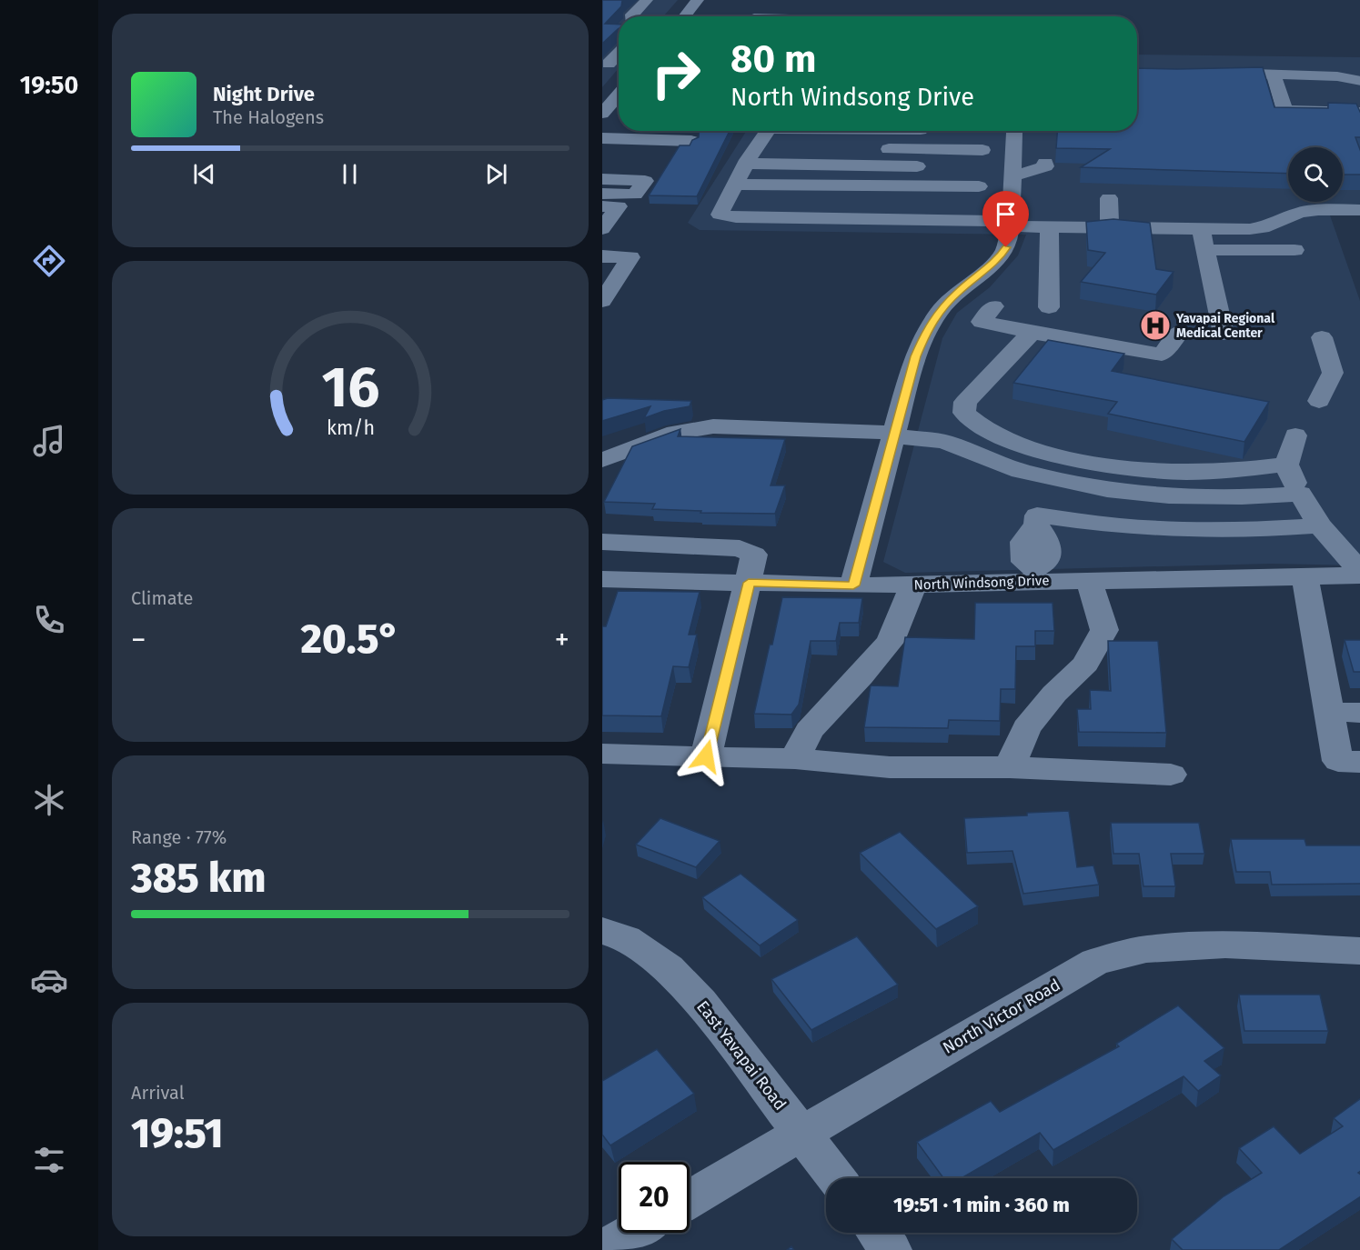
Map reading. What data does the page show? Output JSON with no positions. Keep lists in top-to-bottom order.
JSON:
{
  "streets": {
    "street": ["North Windsong Drive", "North Victor Road", "East Yavapai Road"]
  },
  "crossings": [
    ["North Victor Road", "East Yavapai Road"]
  ],
  "places": {
    "hospital": ["Yavapai Regional Medical Center"]
  },
  "page": {
    "tabs": "19:50",
    "turn": ["80 m", "North Windsong Drive"],
    "song": ["Night Drive", "The Halogens"],
    "tile": [
      "Climate",
      ["Range · 77%", "385 km"],
      ["Arrival", "19:51"]
    ],
    "heat": ["−", "20.5°", "+"],
    "limit": "20",
    "trip": "19:51 · 1 min · 360 m",
    "gauge": ["16", "km/h"]
  }
}
